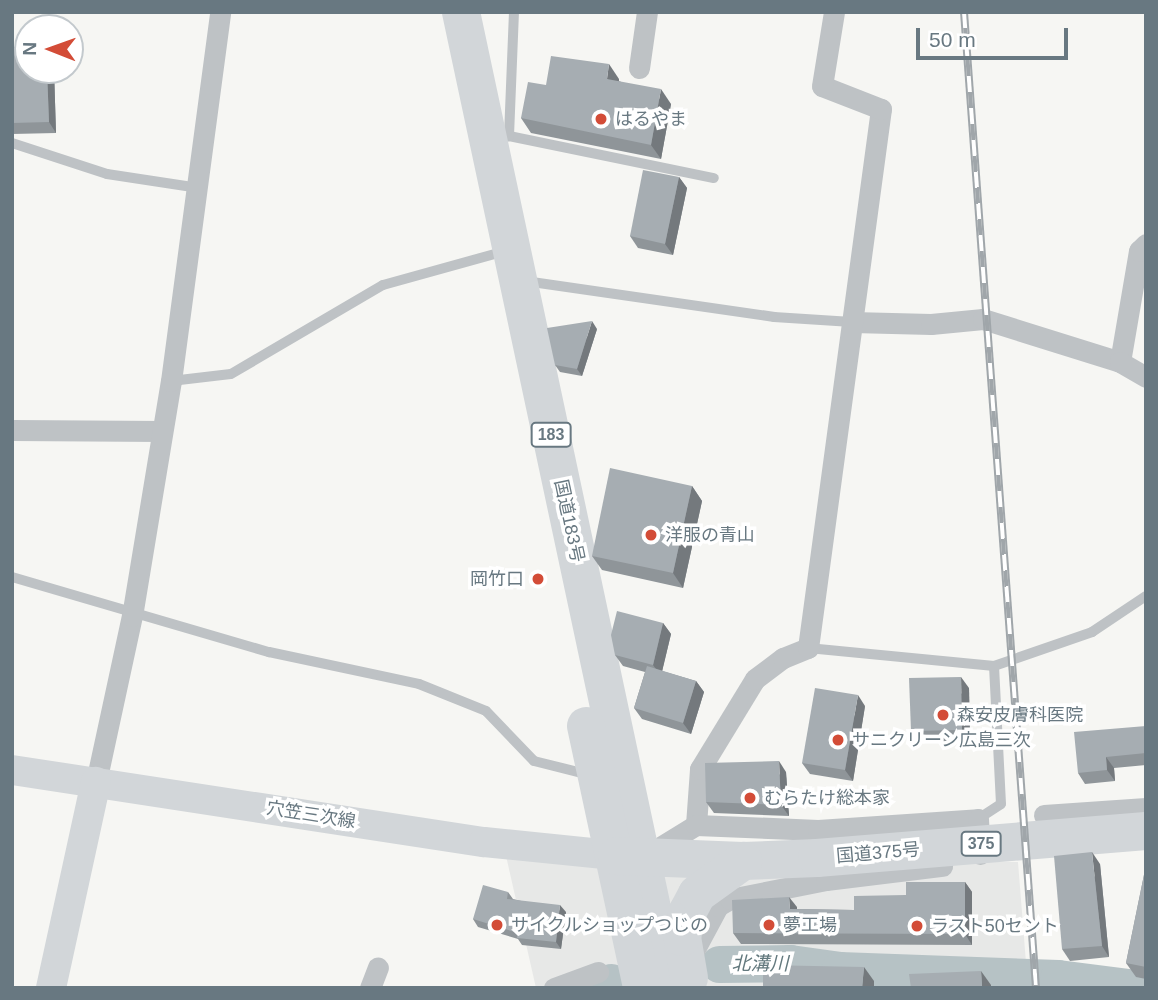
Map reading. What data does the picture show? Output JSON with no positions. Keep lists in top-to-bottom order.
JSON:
{
  "streets": {
    "highway": [
      "183",
      "国道183号",
      "375",
      "国道375号"
    ],
    "main road": ["穴笠三次線"]
  },
  "crossings": [
    ["国道183号", "穴笠三次線"],
    ["国道183号", "国道375号"],
    ["穴笠三次線", "国道375号"]
  ],
  "water": ["北溝川"],
  "places": [
    "はるやま",
    "洋服の青山",
    "岡竹口",
    "森安皮膚科医院",
    "サニクリーン広島三次",
    "むらたけ総本家",
    "サイクルショップつじの",
    "夢工場",
    "ラスト50セント"
  ],
  "scale_bar": "50 m",
  "north": "left"
}
